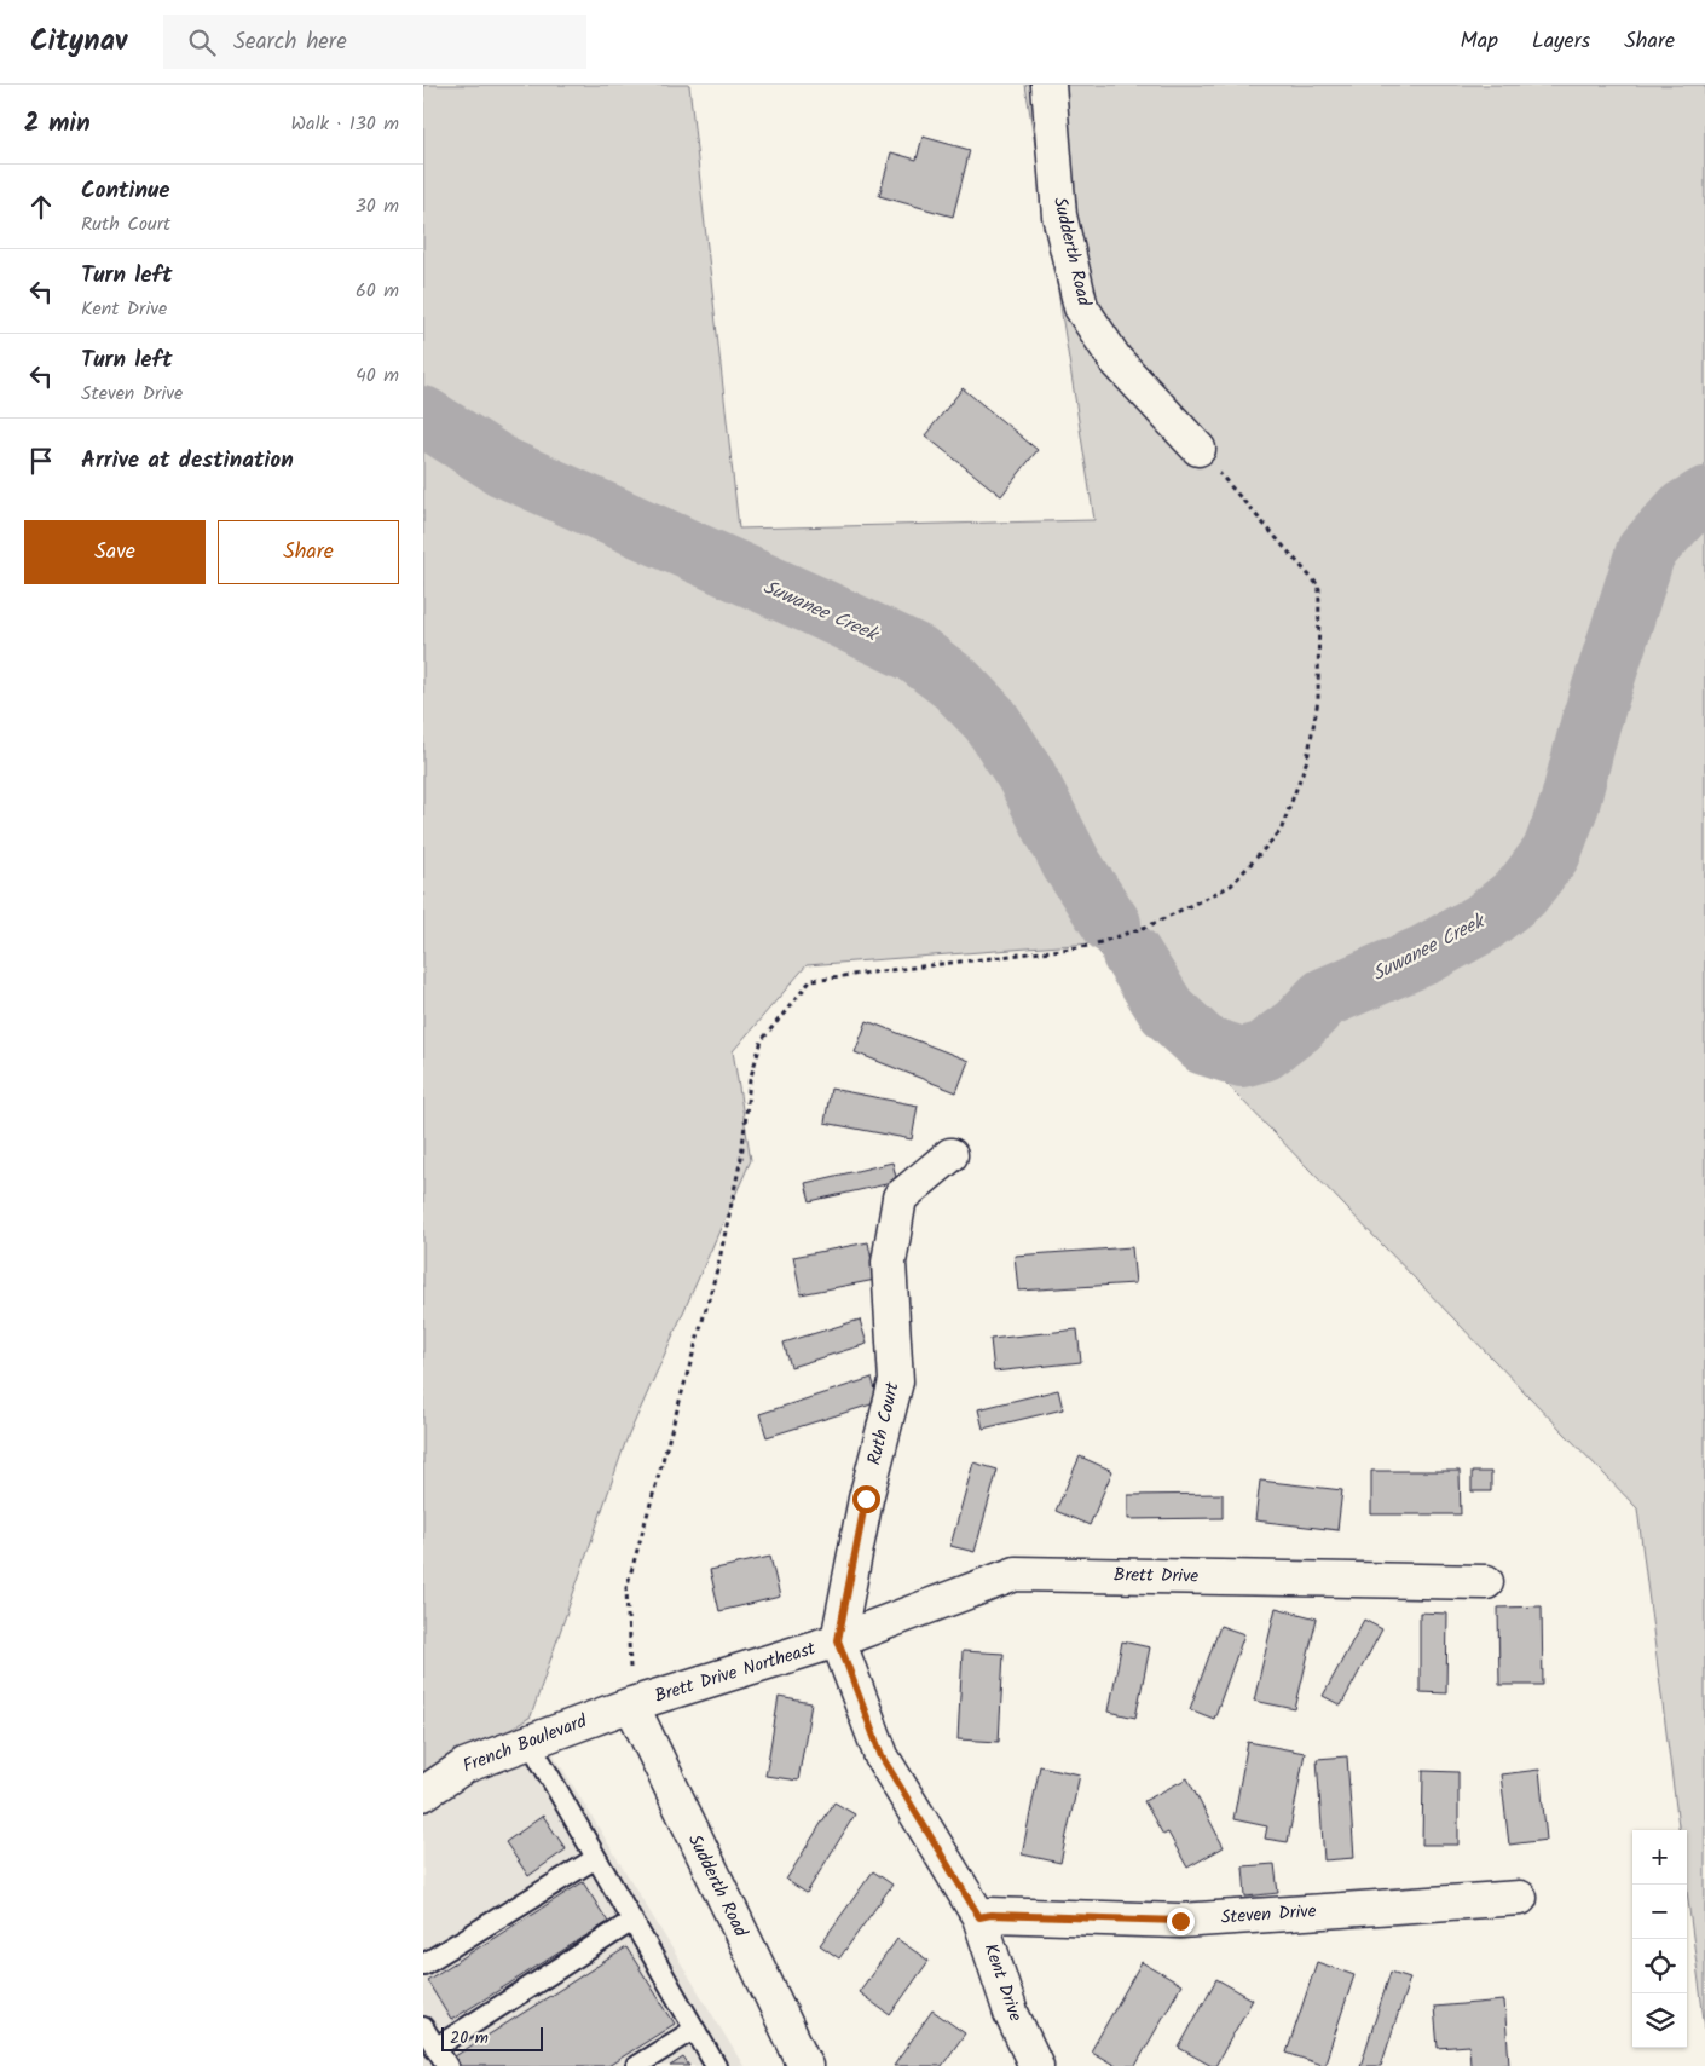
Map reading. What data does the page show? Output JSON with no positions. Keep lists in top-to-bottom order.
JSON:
{
  "streets": {
    "street": [
      "Sudderth Road",
      "Ruth Court",
      "Brett Drive",
      "Brett Drive Northeast",
      "French Boulevard",
      "Steven Drive",
      "Kent Drive"
    ]
  },
  "crossings": [
    ["Sudderth Road", "Brett Drive Northeast"],
    ["Sudderth Road", "French Boulevard"],
    ["Ruth Court", "Brett Drive"],
    ["Ruth Court", "Brett Drive Northeast"],
    ["Ruth Court", "Kent Drive"],
    ["Brett Drive", "Brett Drive Northeast"],
    ["Brett Drive", "Kent Drive"],
    ["Brett Drive Northeast", "French Boulevard"],
    ["Brett Drive Northeast", "Kent Drive"],
    ["Steven Drive", "Kent Drive"]
  ],
  "water": ["Suwanee Creek"],
  "scale_bar": "20 m",
  "page": {
    "header": "Citynav",
    "search": "Search here",
    "nav": ["Map", "Layers", "Share"],
    "heading": ["2 min", "Walk · 130 m"],
    "list": [
      ["Continue", "Ruth Court", "30 m"],
      ["Turn left", "Kent Drive", "60 m"],
      ["Turn left", "Steven Drive", "40 m"],
      "Arrive at destination"
    ],
    "buttons": ["Save", "Share"],
    "map_buttons": ["+", "−"],
    "scale": "20 m"
  }
}
